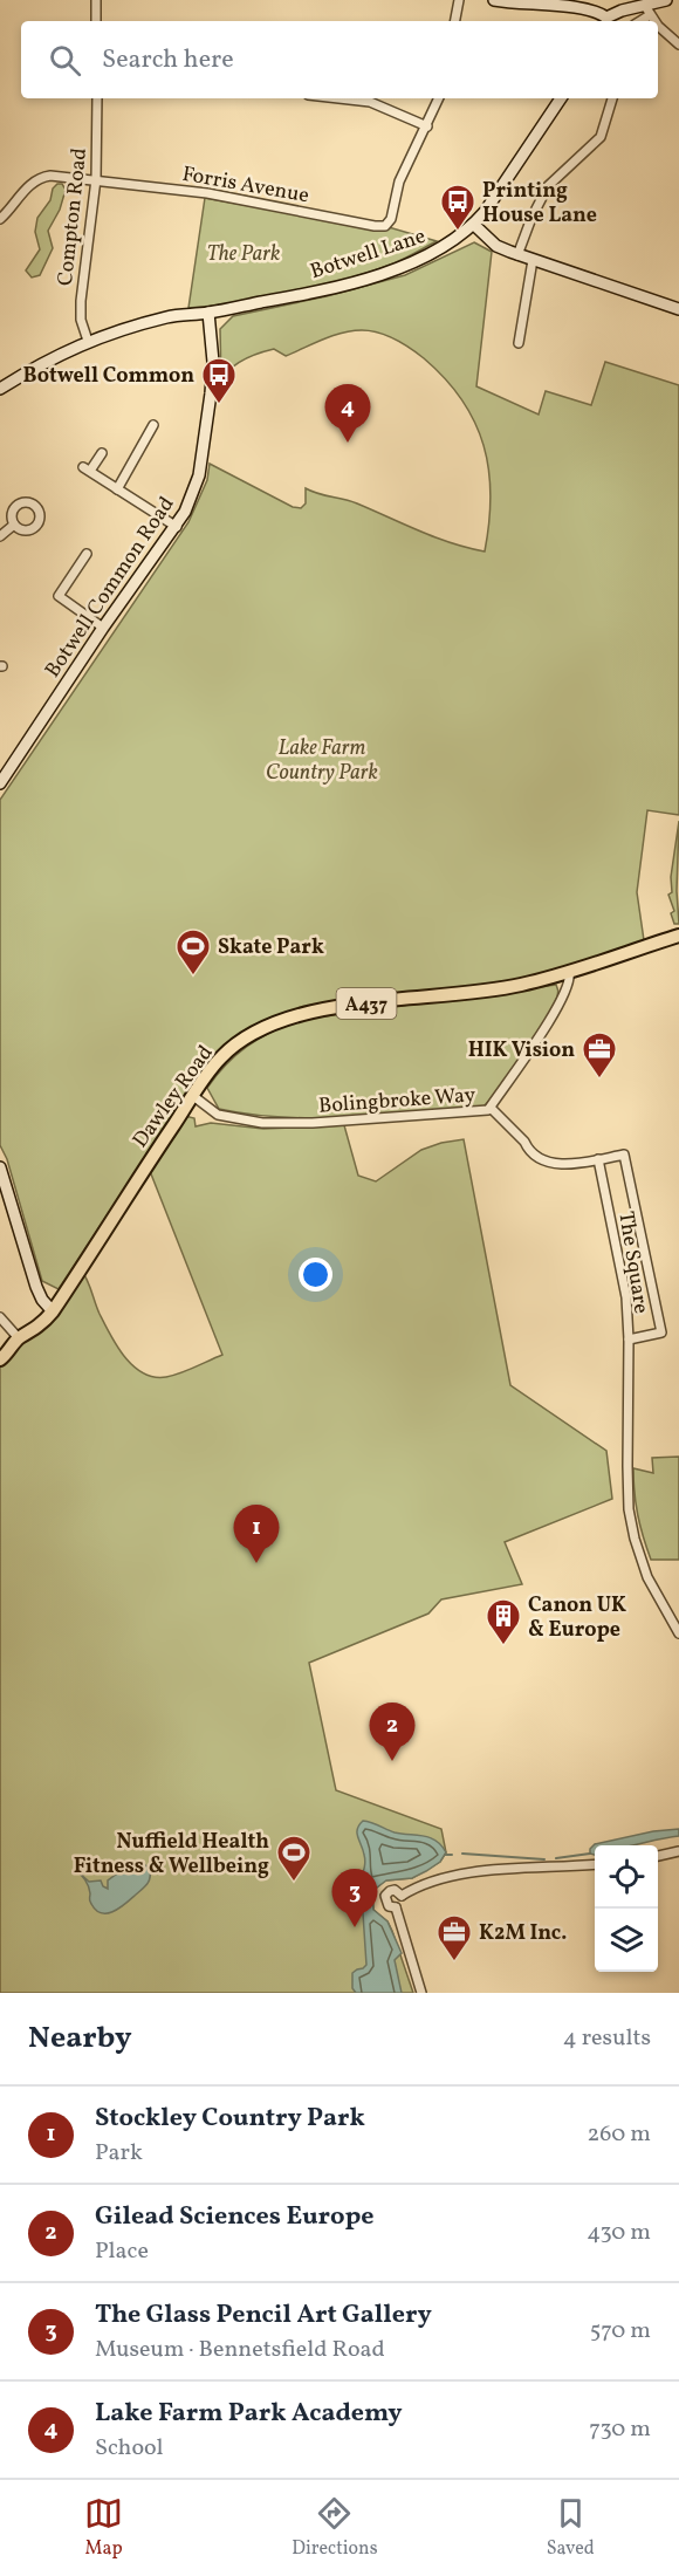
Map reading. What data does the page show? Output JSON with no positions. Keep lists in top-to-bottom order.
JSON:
{
  "streets": {
    "main road": ["A437", "Dawley Road"],
    "street": [
      "Forris Avenue",
      "Compton Road",
      "Botwell Lane",
      "Botwell Common Road",
      "Bolingbroke Way",
      "The Square"
    ]
  },
  "crossings": [
    ["Forris Avenue", "Compton Road"],
    ["Compton Road", "Botwell Lane"],
    ["Botwell Lane", "Botwell Common Road"],
    ["A437", "Dawley Road"],
    ["Dawley Road", "Bolingbroke Way"],
    ["Bolingbroke Way", "The Square"]
  ],
  "parks": ["The Park", "Lake Farm Country Park"],
  "places": {
    "bus stop": ["Printing House Lane", "Botwell Common"],
    "sports": ["Skate Park", "Nuffield Health Fitness & Wellbeing"],
    "office": ["HIK Vision", "K2M Inc."],
    "building": ["Canon UK & Europe"]
  },
  "page": {
    "search": "Search here",
    "pins": [
      "4",
      "1",
      "2",
      "3"
    ],
    "heading": ["Nearby", "4 results"],
    "list": [
      {
        "mark": "1",
        "name": "Stockley Country Park",
        "note": "Park",
        "value": "260 m"
      },
      {
        "mark": "2",
        "name": "Gilead Sciences Europe",
        "note": "Place",
        "value": "430 m"
      },
      {
        "mark": "3",
        "name": "The Glass Pencil Art Gallery",
        "note": "Museum · Bennetsfield Road",
        "value": "570 m"
      },
      {
        "mark": "4",
        "name": "Lake Farm Park Academy",
        "note": "School",
        "value": "730 m"
      }
    ],
    "nav": ["Map", "Directions", "Saved"]
  }
}
